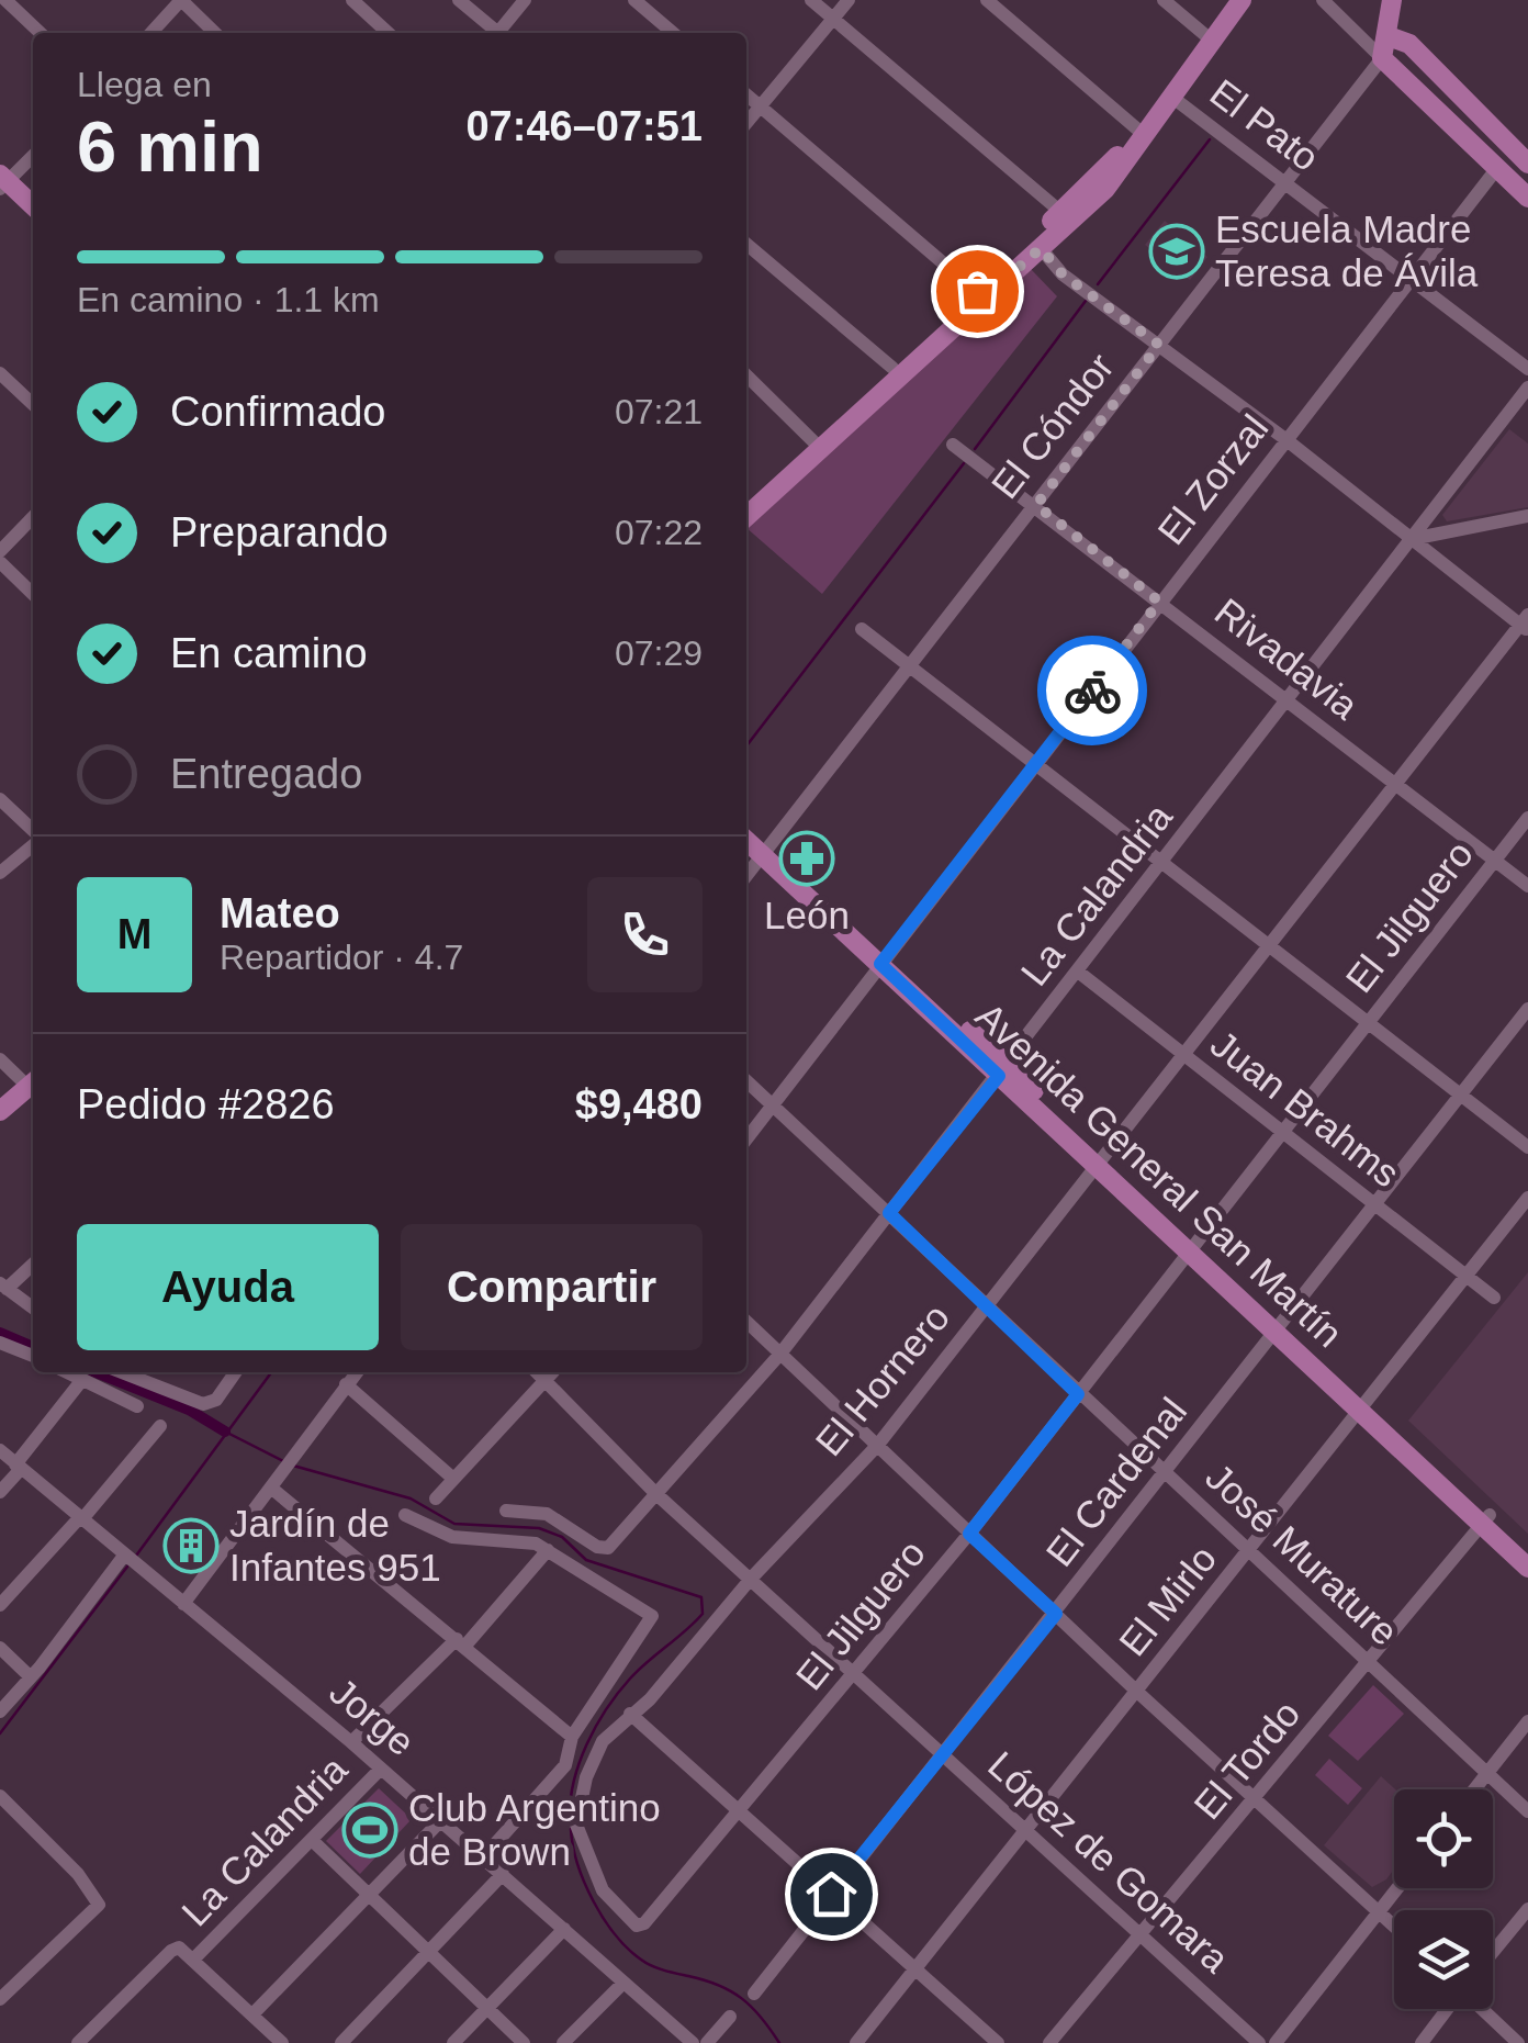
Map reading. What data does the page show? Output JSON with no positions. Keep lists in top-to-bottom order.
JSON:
{
  "streets": {
    "main road": ["El Cóndor", "Avenida General San Martín"],
    "street": [
      "El Pato",
      "El Zorzal",
      "Rivadavia",
      "La Calandria",
      "El Jilguero",
      "Juan Brahms",
      "El Hornero",
      "El Cardenal",
      "José Murature",
      "El Mirlo",
      "Jorge",
      "El Tordo",
      "López de Gomara"
    ]
  },
  "crossings": [
    ["El Pato", "El Cóndor"],
    ["El Pato", "El Zorzal"],
    ["El Cóndor", "Rivadavia"],
    ["El Cóndor", "Avenida General San Martín"],
    ["El Zorzal", "Rivadavia"],
    ["El Zorzal", "Avenida General San Martín"],
    ["El Zorzal", "José Murature"],
    ["Rivadavia", "La Calandria"],
    ["Rivadavia", "El Jilguero"],
    ["Rivadavia", "El Hornero"],
    ["La Calandria", "Juan Brahms"],
    ["La Calandria", "Avenida General San Martín"],
    ["La Calandria", "José Murature"],
    ["La Calandria", "Jorge"],
    ["La Calandria", "López de Gomara"],
    ["El Jilguero", "Juan Brahms"],
    ["El Jilguero", "Avenida General San Martín"],
    ["El Jilguero", "El Hornero"],
    ["El Jilguero", "José Murature"],
    ["El Jilguero", "López de Gomara"],
    ["Juan Brahms", "El Hornero"],
    ["Juan Brahms", "El Cardenal"],
    ["Juan Brahms", "El Mirlo"],
    ["Avenida General San Martín", "El Hornero"],
    ["Avenida General San Martín", "El Cardenal"],
    ["Avenida General San Martín", "El Mirlo"],
    ["Avenida General San Martín", "El Tordo"],
    ["El Hornero", "José Murature"],
    ["El Hornero", "López de Gomara"],
    ["El Cardenal", "José Murature"],
    ["El Cardenal", "López de Gomara"],
    ["José Murature", "El Mirlo"],
    ["José Murature", "El Tordo"],
    ["El Mirlo", "López de Gomara"],
    ["El Tordo", "López de Gomara"]
  ],
  "places": {
    "school or university": ["Escuela Madre Teresa de Ávila"],
    "pharmacy": ["León"],
    "building": ["Jardín de Infantes 951"],
    "sports": ["Club Argentino de Brown"]
  },
  "page": {
    "heading": ["6 min", "Llega en", "07:46–07:51"],
    "panel": [
      "Mateo",
      "Repartidor · 4.7",
      "Pedido #2826",
      "$9,480"
    ],
    "bar": "En camino · 1.1 km",
    "list": [
      ["Confirmado", "07:21"],
      ["Preparando", "07:22"],
      ["En camino", "07:29"],
      "Entregado"
    ],
    "round": "M",
    "buttons": ["Ayuda", "Compartir"]
  }
}
